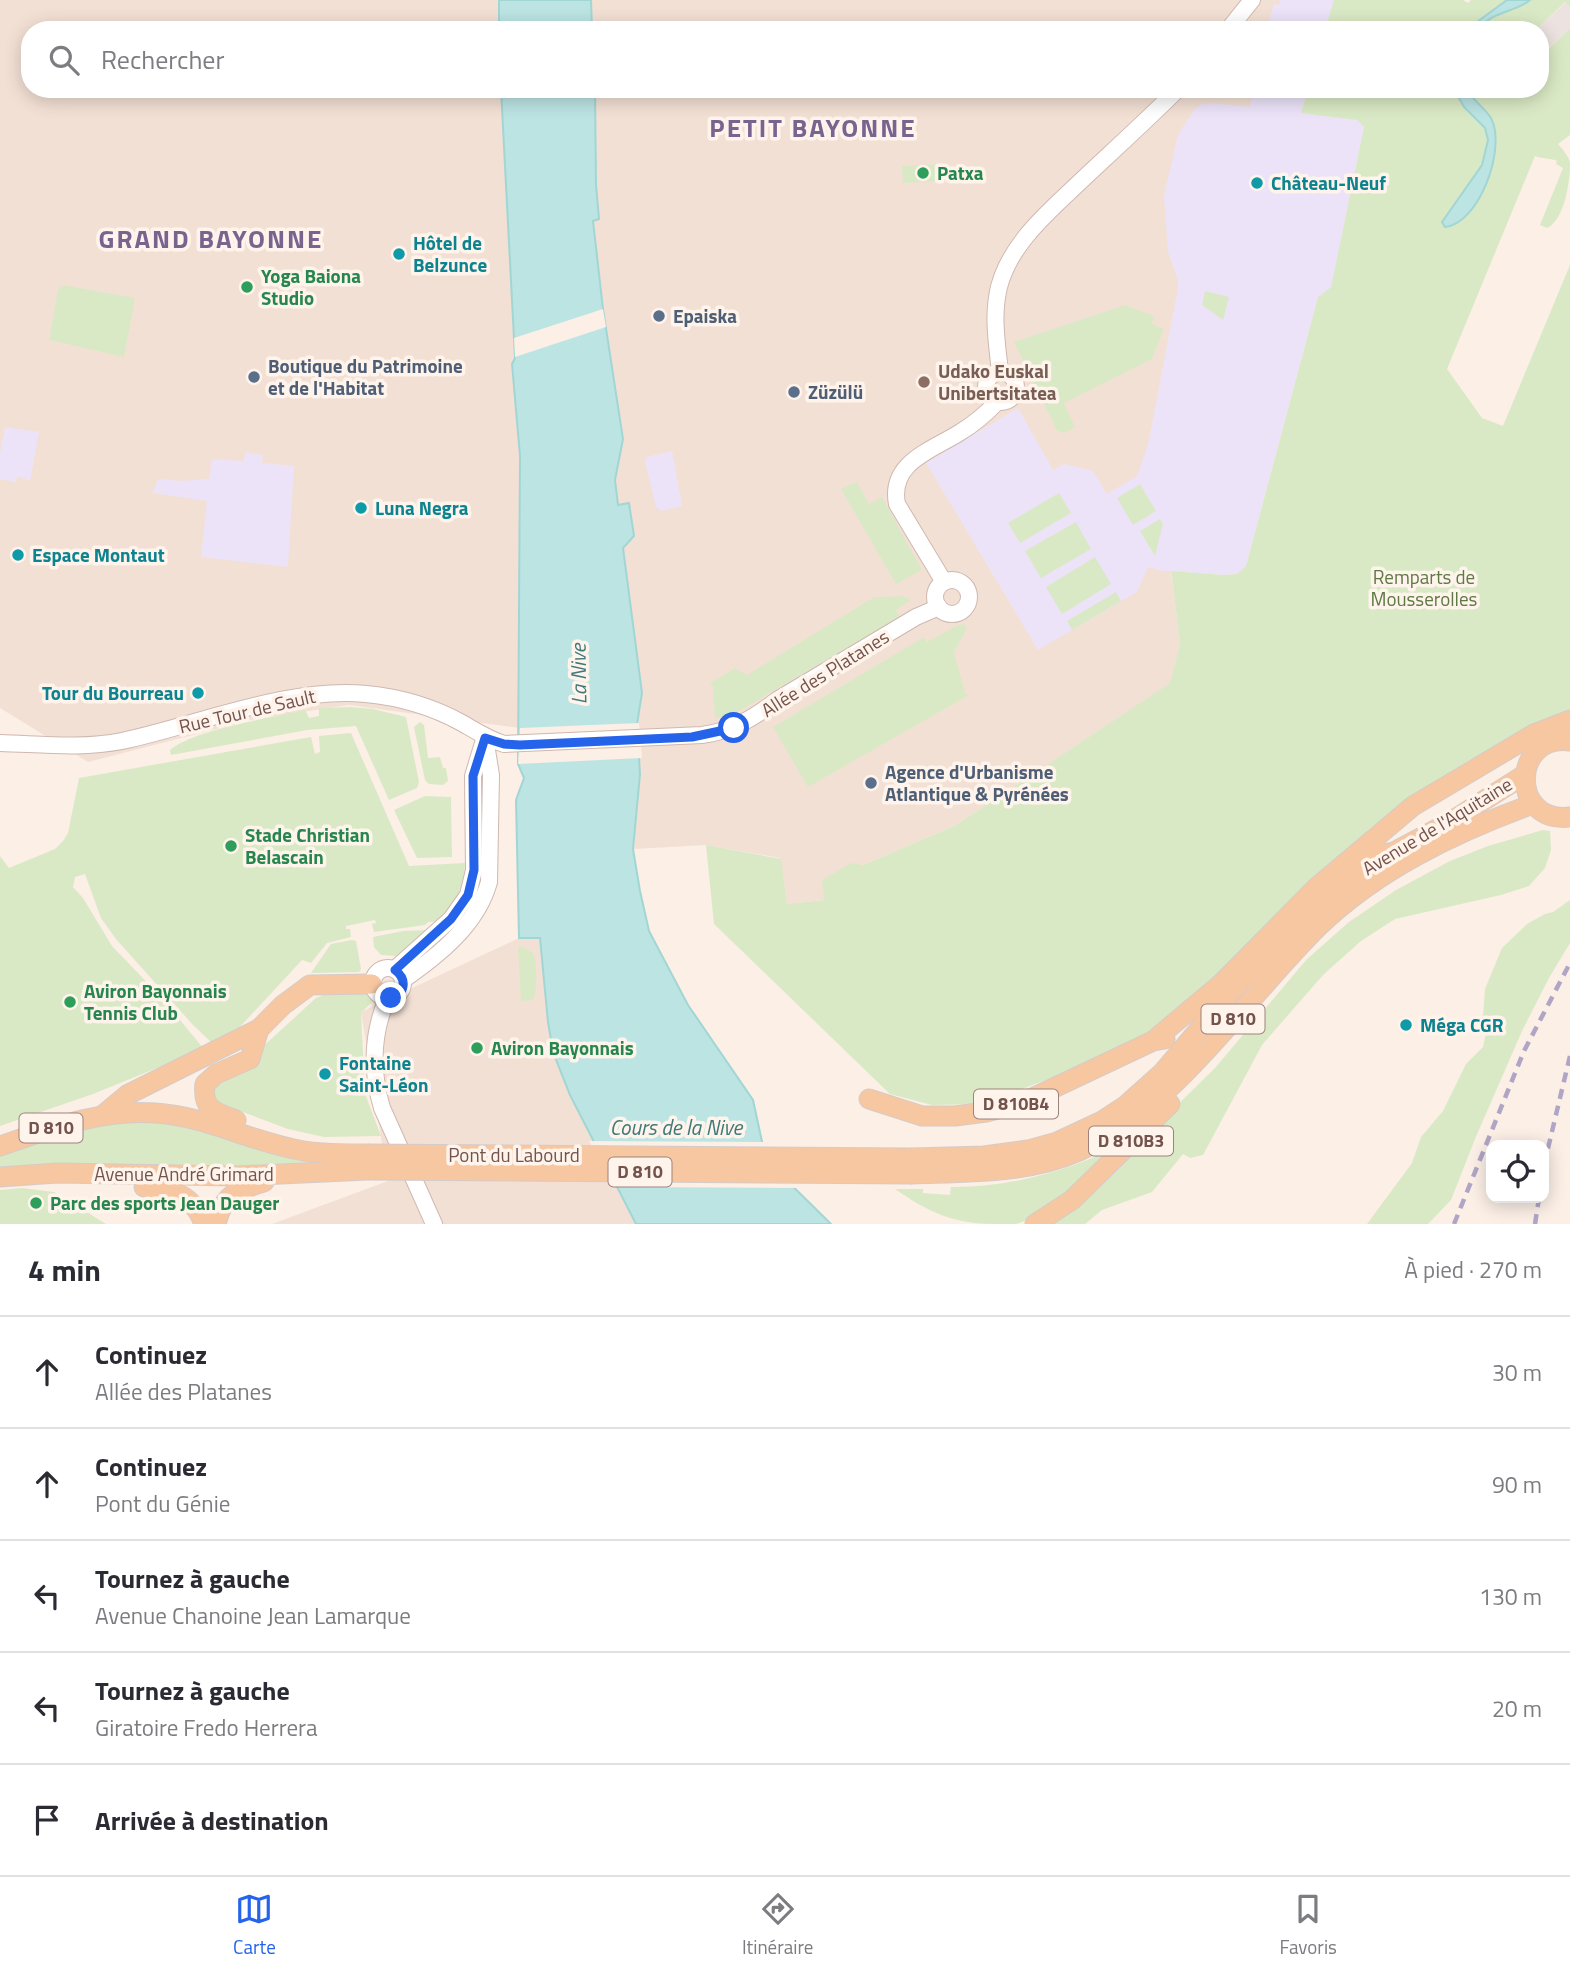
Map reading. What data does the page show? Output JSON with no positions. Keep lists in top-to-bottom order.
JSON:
{
  "streets": {
    "main road": [
      "Avenue de l'Aquitaine",
      "D 810",
      "D 810B4",
      "D 810B3",
      "Pont du Labourd",
      "Avenue André Grimard"
    ],
    "street": ["Allée des Platanes", "Rue Tour de Sault"]
  },
  "crossings": [
    ["Allée des Platanes", "Rue Tour de Sault"],
    ["Avenue de l'Aquitaine", "D 810B4"],
    ["Avenue de l'Aquitaine", "D 810B3"],
    ["Avenue de l'Aquitaine", "Pont du Labourd"],
    ["Pont du Labourd", "Avenue André Grimard"]
  ],
  "districts": ["PETIT BAYONNE", "GRAND BAYONNE"],
  "water": ["La Nive", "Cours de la Nive"],
  "parks": ["Remparts de Mousserolles"],
  "places": [
    "Patxa",
    "Château-Neuf",
    "Hôtel de Belzunce",
    "Yoga Baiona Studio",
    "Epaiska",
    "Boutique du Patrimoine et de l'Habitat",
    "Udako Euskal Unibertsitatea",
    "Züzülü",
    "Luna Negra",
    "Espace Montaut",
    "Tour du Bourreau",
    "Agence d'Urbanisme Atlantique & Pyrénées",
    "Stade Christian Belascain",
    "Aviron Bayonnais Tennis Club",
    "Méga CGR",
    "Aviron Bayonnais",
    "Fontaine Saint-Léon",
    "Parc des sports Jean Dauger"
  ],
  "page": {
    "search": "Rechercher",
    "heading": ["4 min", "À pied · 270 m"],
    "list": [
      ["Continuez", "Allée des Platanes", "30 m"],
      ["Continuez", "Pont du Génie", "90 m"],
      ["Tournez à gauche", "Avenue Chanoine Jean Lamarque", "130 m"],
      ["Tournez à gauche", "Giratoire Fredo Herrera", "20 m"],
      "Arrivée à destination"
    ],
    "nav": ["Carte", "Itinéraire", "Favoris"]
  }
}
